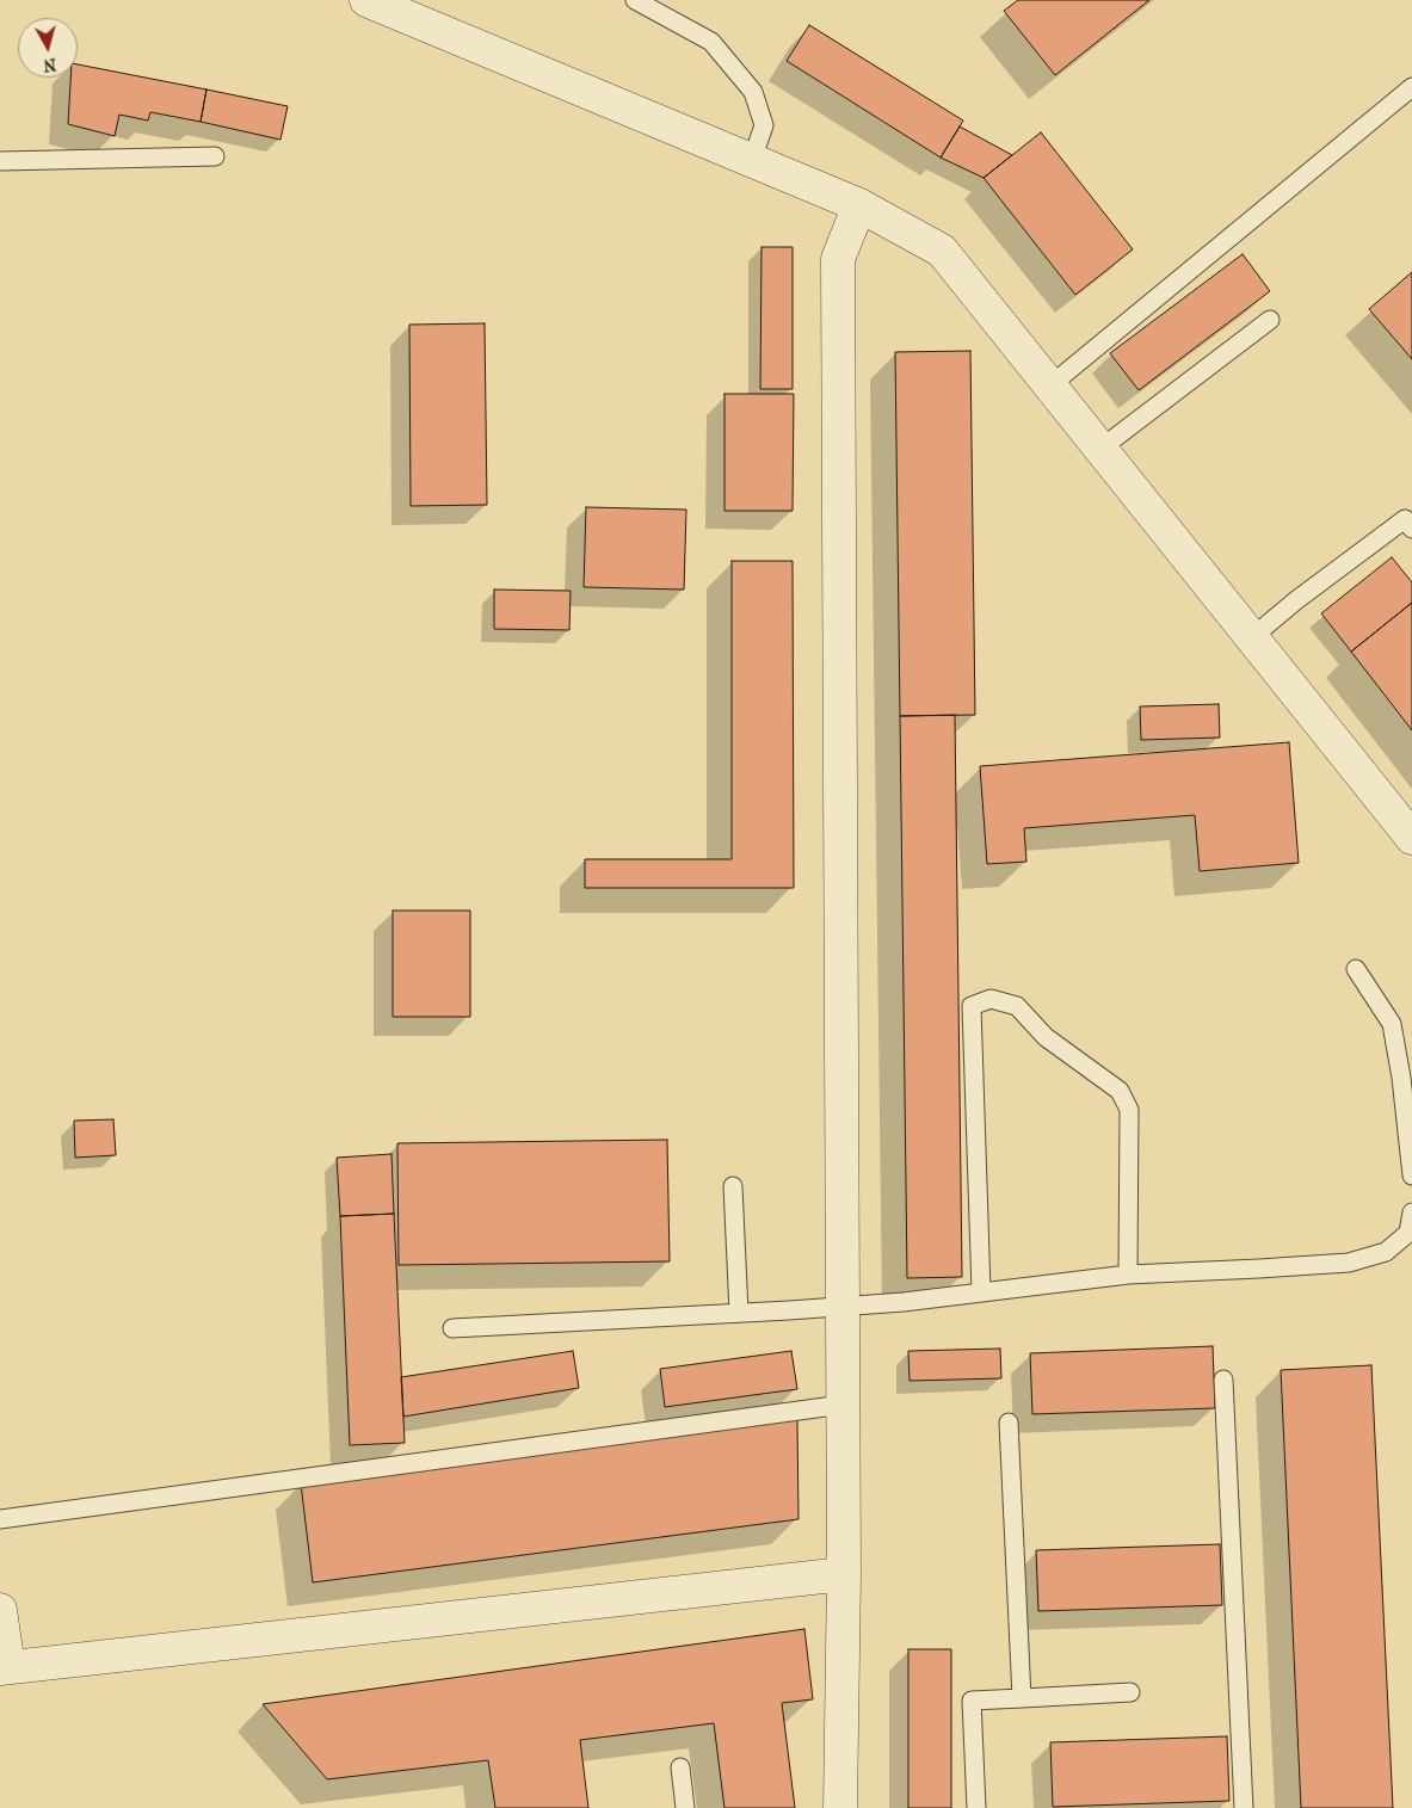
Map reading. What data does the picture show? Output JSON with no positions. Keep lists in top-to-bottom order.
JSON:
{
  "north": "bottom"
}
